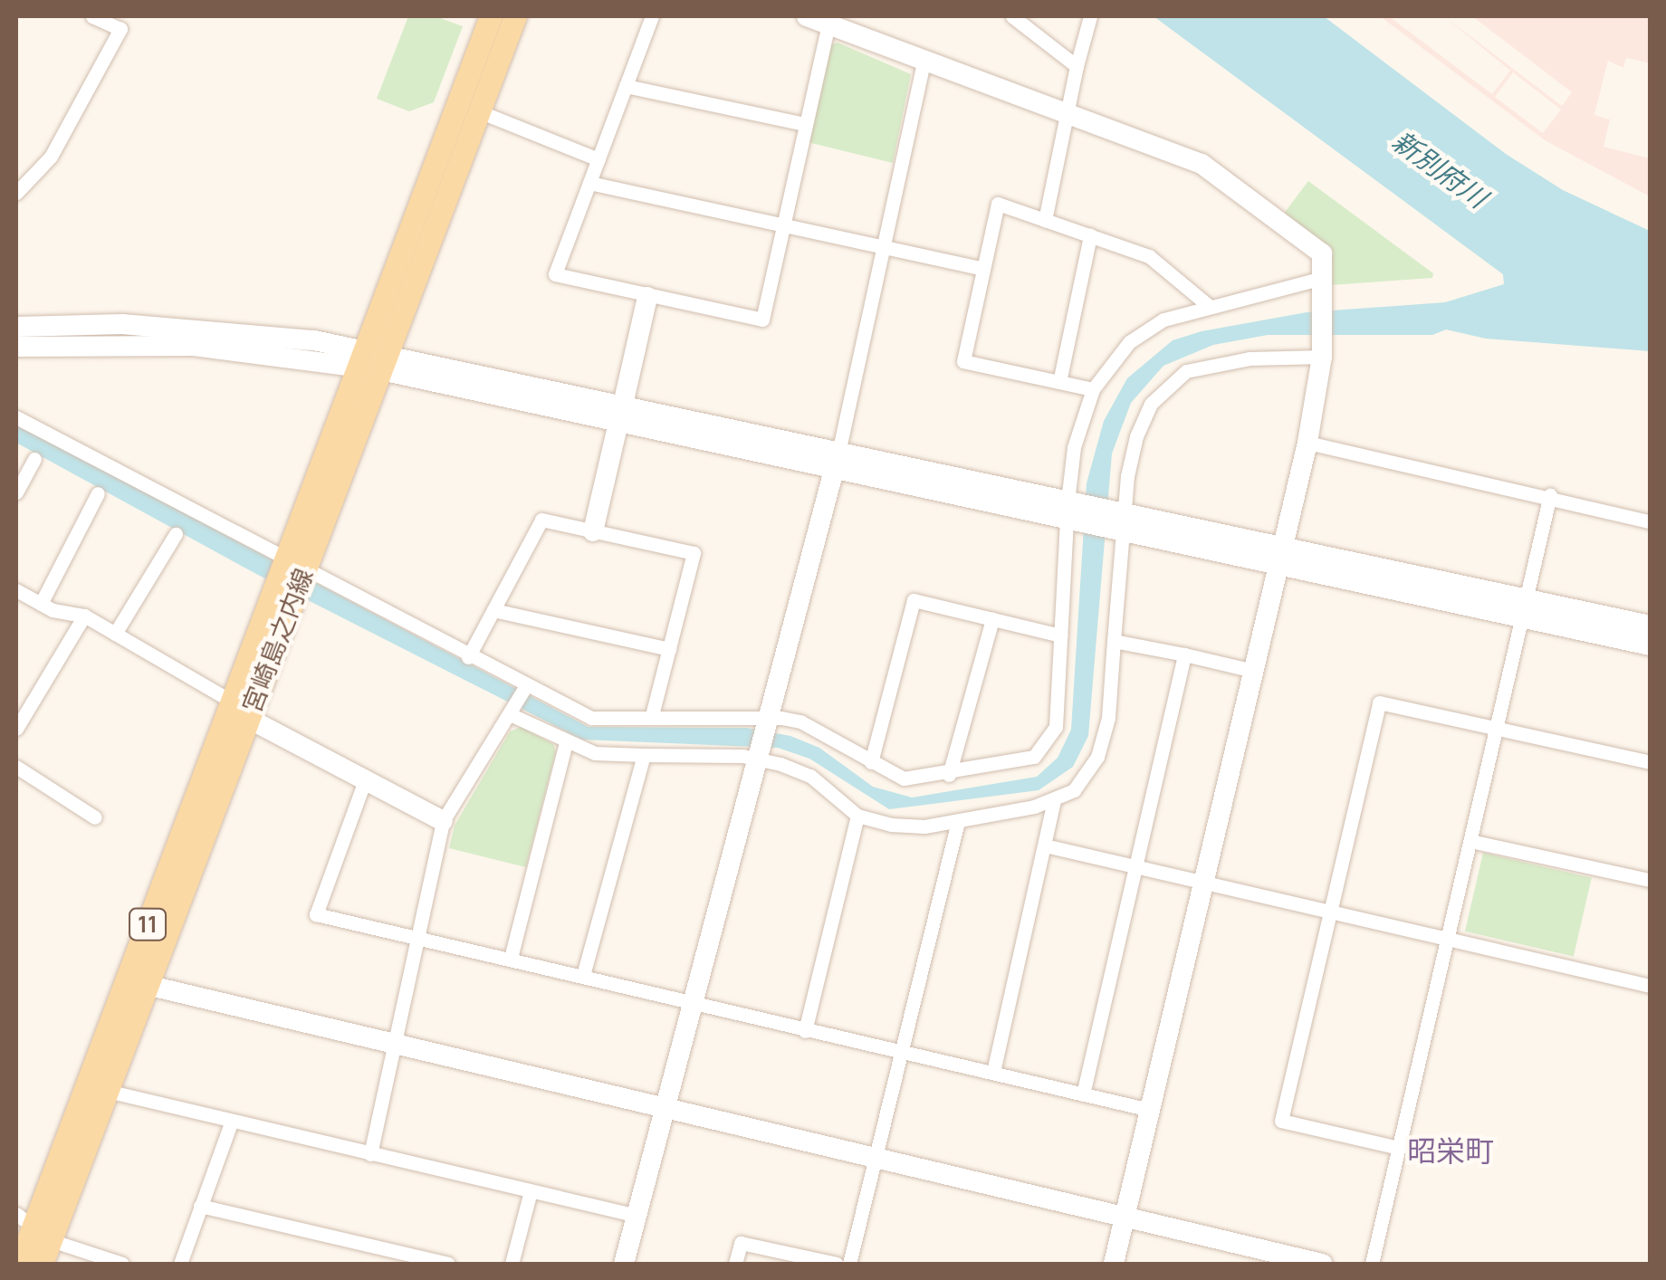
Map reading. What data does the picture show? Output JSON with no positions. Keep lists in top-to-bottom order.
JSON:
{
  "streets": {
    "main road": ["宮崎島之内線", "11"]
  },
  "districts": ["昭栄町"],
  "water": ["新別府川"]
}
